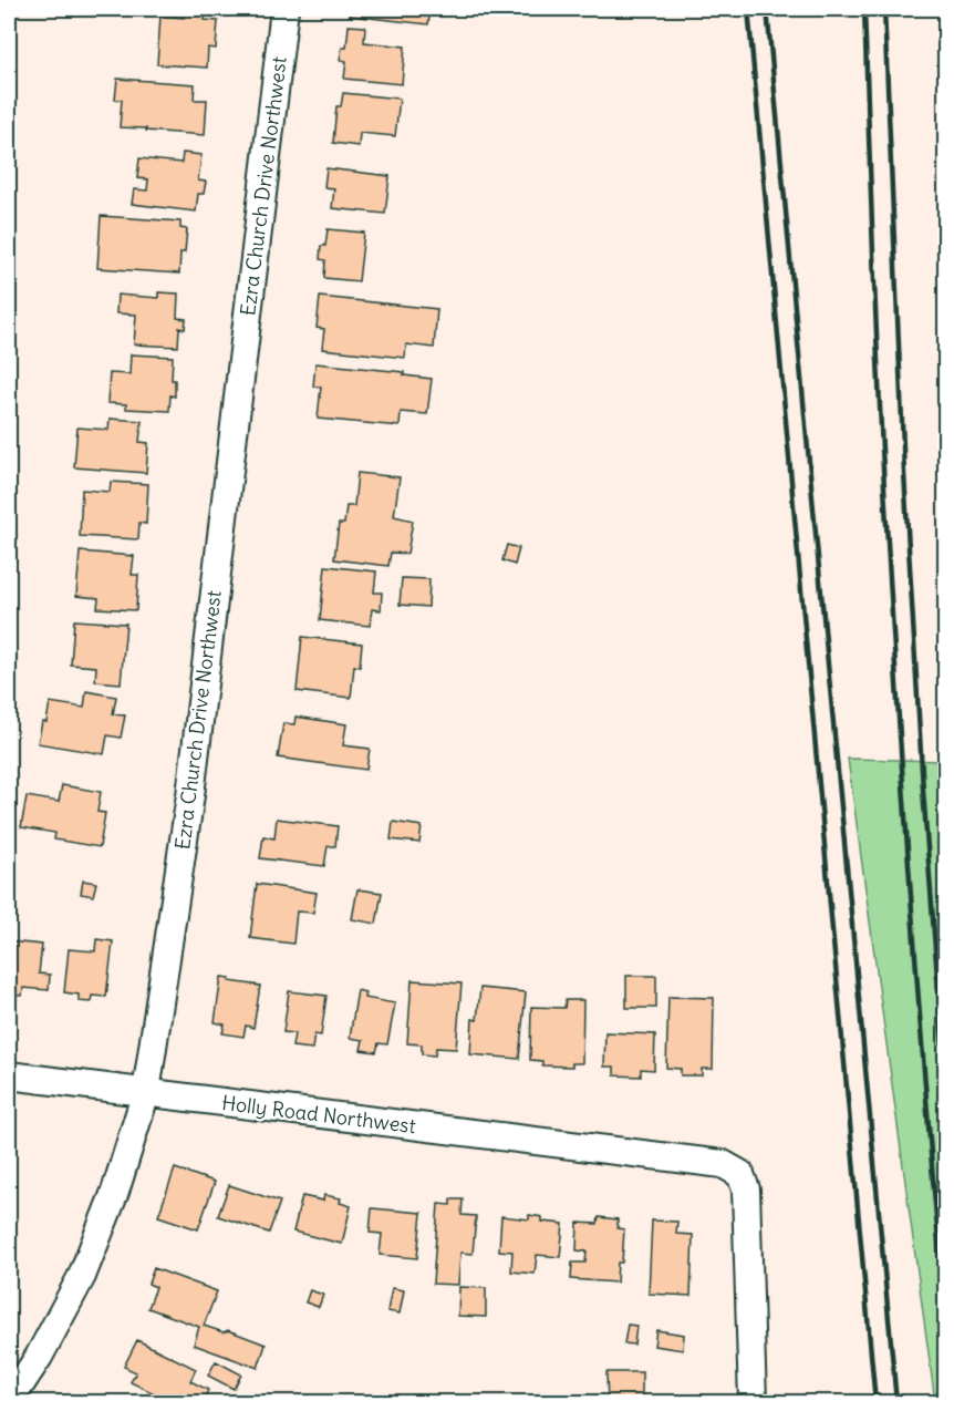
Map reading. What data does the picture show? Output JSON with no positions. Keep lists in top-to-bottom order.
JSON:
{
  "streets": {
    "street": ["Ezra Church Drive Northwest", "Holly Road Northwest"]
  },
  "crossings": [
    ["Ezra Church Drive Northwest", "Holly Road Northwest"]
  ]
}
